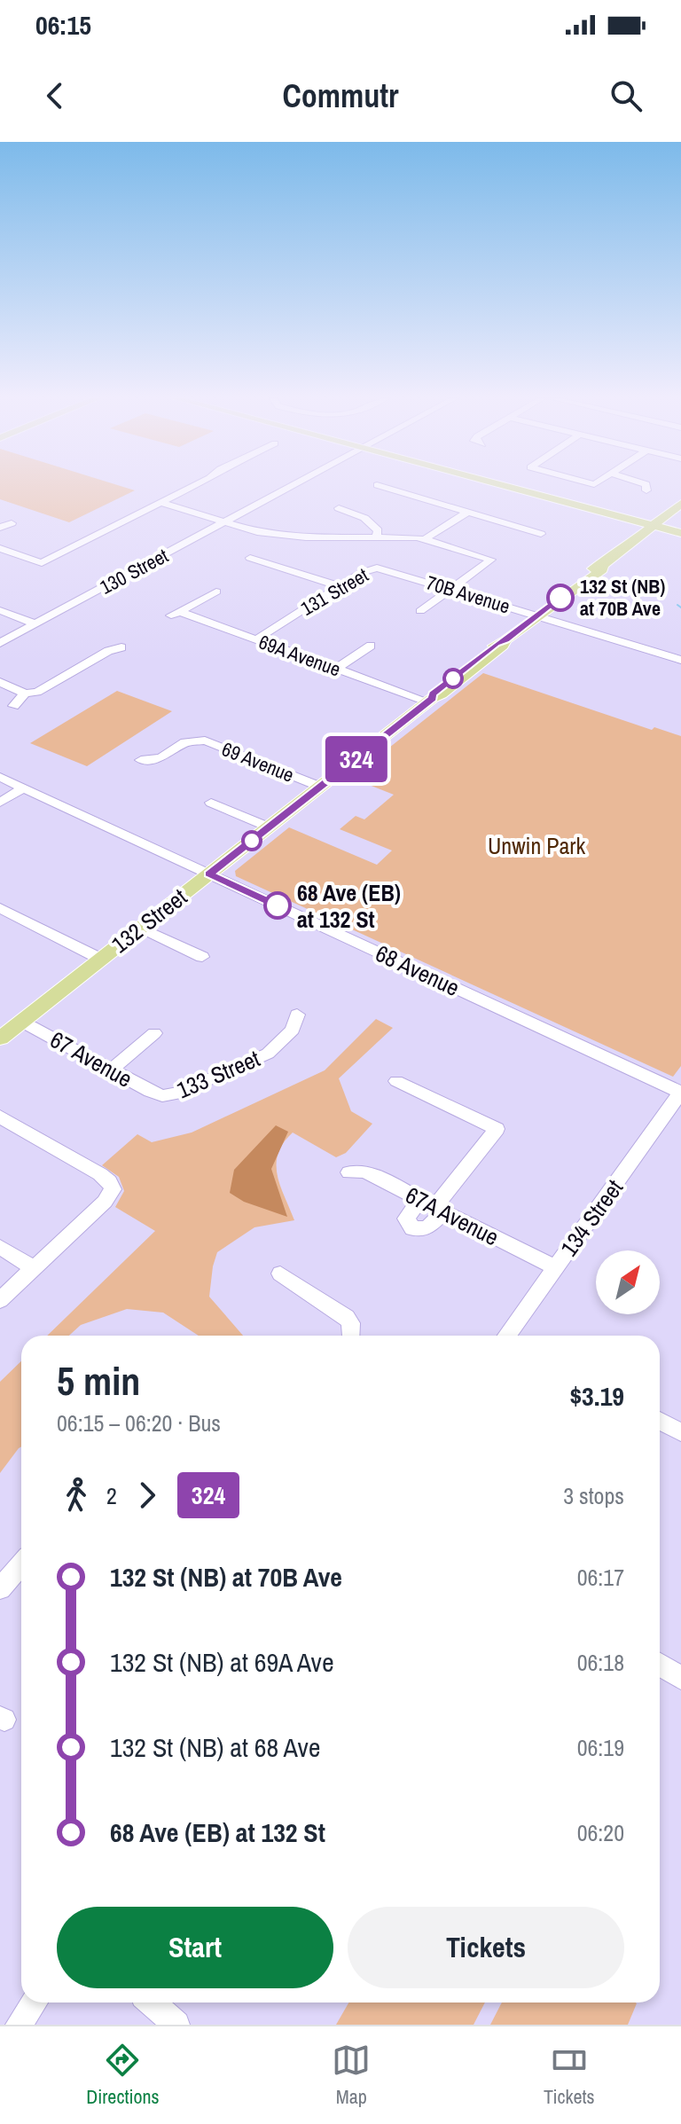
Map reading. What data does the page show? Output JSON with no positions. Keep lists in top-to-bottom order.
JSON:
{
  "streets": {
    "main road": ["132 Street"],
    "street": [
      "130 Street",
      "131 Street",
      "70B Avenue",
      "69A Avenue",
      "69 Avenue",
      "68 Avenue",
      "67 Avenue",
      "133 Street",
      "67A Avenue",
      "134 Street"
    ]
  },
  "crossings": [
    ["131 Street", "70B Avenue"],
    ["131 Street", "69A Avenue"],
    ["70B Avenue", "132 Street"],
    ["69A Avenue", "132 Street"],
    ["69 Avenue", "132 Street"],
    ["132 Street", "68 Avenue"],
    ["132 Street", "67 Avenue"],
    ["68 Avenue", "134 Street"],
    ["67 Avenue", "133 Street"],
    ["67A Avenue", "134 Street"]
  ],
  "parks": ["Unwin Park"],
  "places": ["132 St (NB) at 70B Ave", "68 Ave (EB) at 132 St"],
  "lines": ["bus line 324"],
  "north": "top right",
  "page": {
    "status": "06:15",
    "header": "Commutr",
    "on_map": "324",
    "heading": ["5 min", "06:15 – 06:20 · Bus", "$3.19"],
    "legs": ["2", "324", "3 stops"],
    "list": [
      {
        "name": "132 St (NB) at 70B Ave",
        "value": "06:17"
      },
      {
        "name": "132 St (NB) at 69A Ave",
        "value": "06:18"
      },
      {
        "name": "132 St (NB) at 68 Ave",
        "value": "06:19"
      },
      {
        "name": "68 Ave (EB) at 132 St",
        "value": "06:20"
      }
    ],
    "buttons": ["Start", "Tickets"],
    "tabs": ["Directions", "Map", "Tickets"]
  }
}
